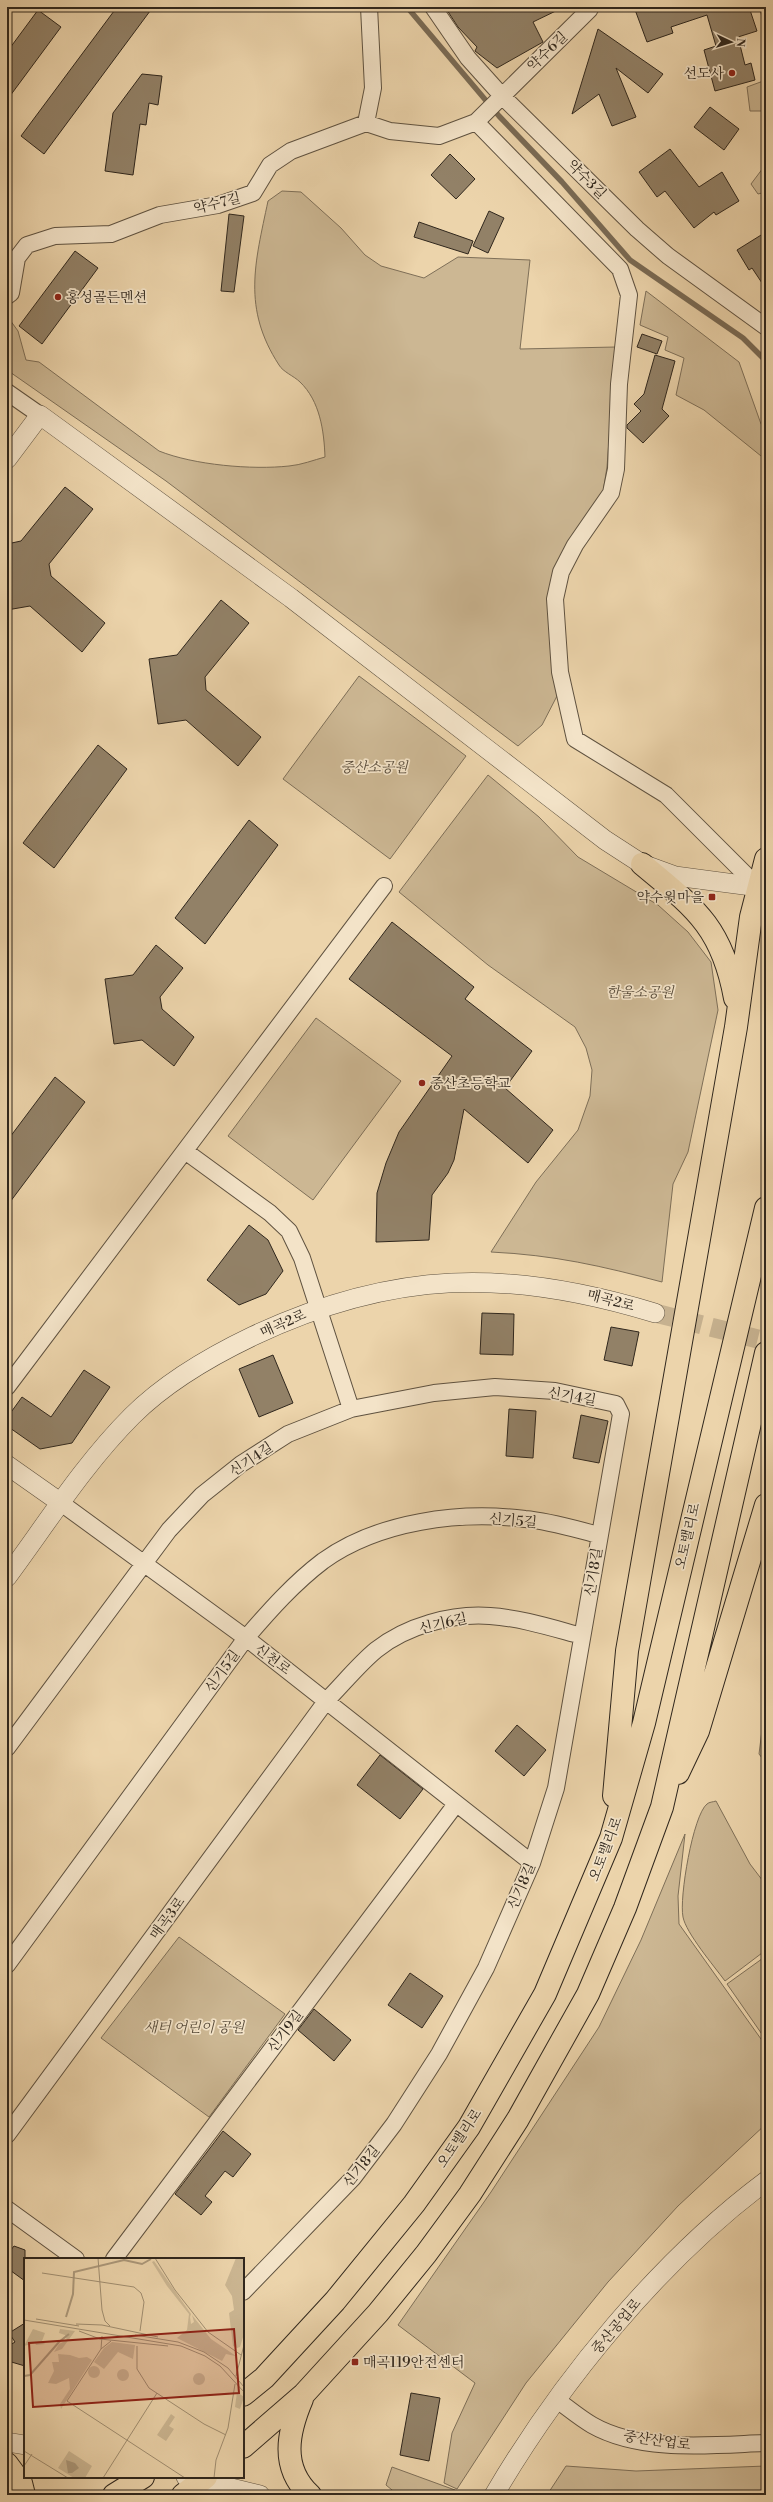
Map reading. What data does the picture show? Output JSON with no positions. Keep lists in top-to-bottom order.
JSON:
{
  "streets": {
    "highway": ["오토밸리로"],
    "street": [
      "약수6길",
      "약수3길",
      "약수7길",
      "매곡2로",
      "신기4길",
      "신기5길",
      "신기8길",
      "신기6길",
      "신천로",
      "매곡3로",
      "신기9길",
      "중산공업로",
      "중산산업로"
    ]
  },
  "crossings": [
    ["약수6길", "약수3길"],
    ["매곡2로", "신천로"],
    ["신기4길", "신기8길"],
    ["신기4길", "신천로"],
    ["신기5길", "신기8길"],
    ["신기5길", "신천로"],
    ["신기8길", "신기6길"],
    ["신기8길", "신천로"],
    ["신기6길", "신천로"],
    ["신기6길", "매곡3로"],
    ["신천로", "매곡3로"],
    ["신천로", "신기9길"],
    ["중산공업로", "중산산업로"]
  ],
  "parks": ["중산소공원", "한울소공원", "새터 어린이 공원"],
  "places": {
    "other": ["선도사", "홍성골든멘션", "중산초등학교"],
    "transit": ["약수윗마을", "매곡119안전센터"]
  },
  "north": "right"
}
